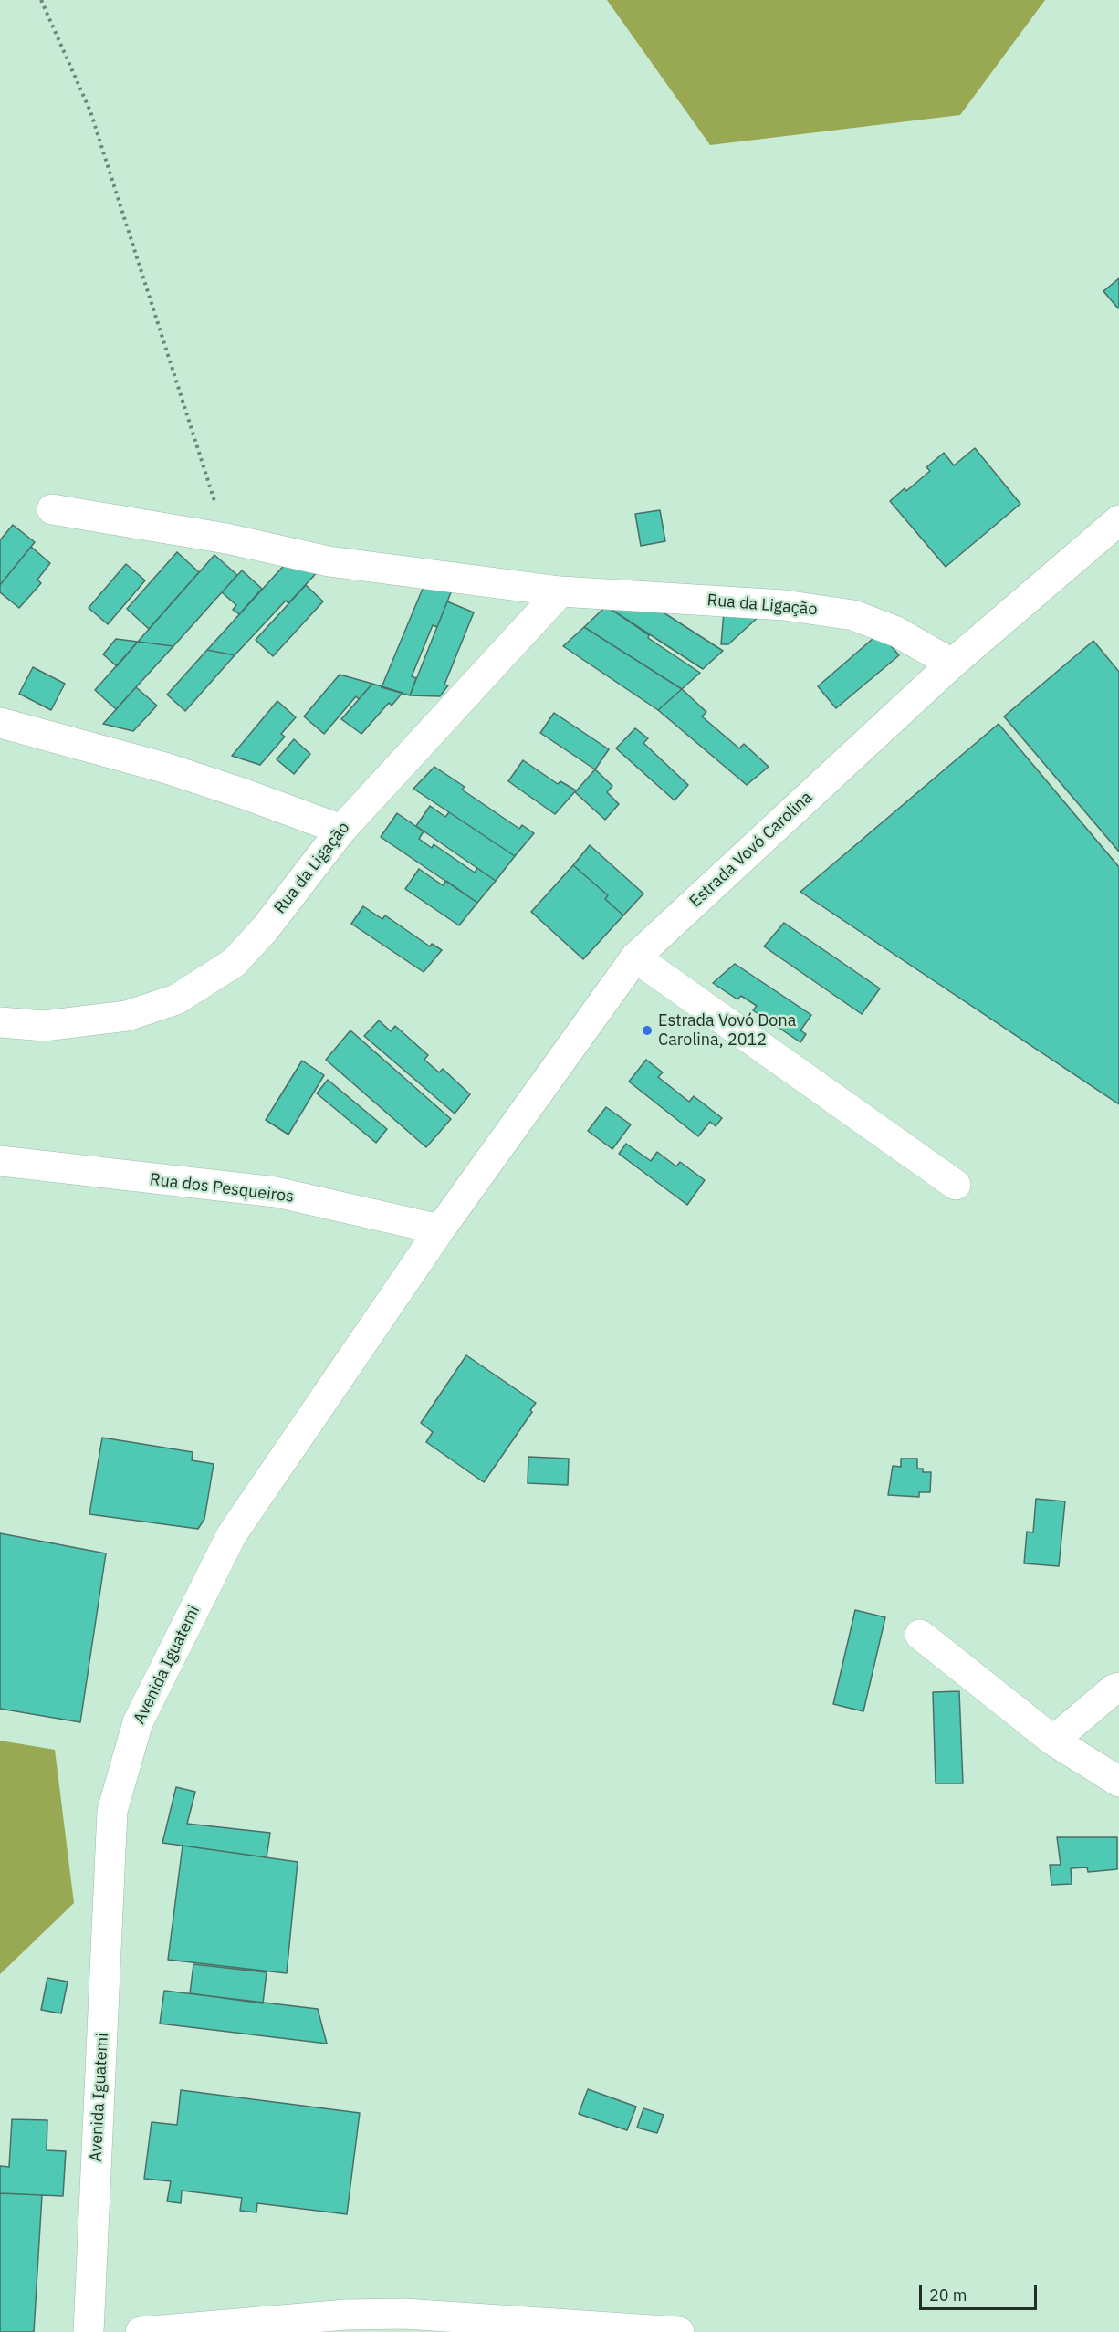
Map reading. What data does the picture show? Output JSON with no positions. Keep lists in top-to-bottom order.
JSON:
{
  "streets": {
    "street": [
      "Rua da Ligação",
      "Estrada Vovó Carolina",
      "Rua dos Pesqueiros",
      "Avenida Iguatemi"
    ]
  },
  "crossings": [
    ["Rua da Ligação", "Estrada Vovó Carolina"],
    ["Estrada Vovó Carolina", "Rua dos Pesqueiros"],
    ["Estrada Vovó Carolina", "Avenida Iguatemi"],
    ["Rua dos Pesqueiros", "Avenida Iguatemi"]
  ],
  "places": ["Estrada Vovó Dona Carolina, 2012"],
  "scale_bar": "20 m"
}
